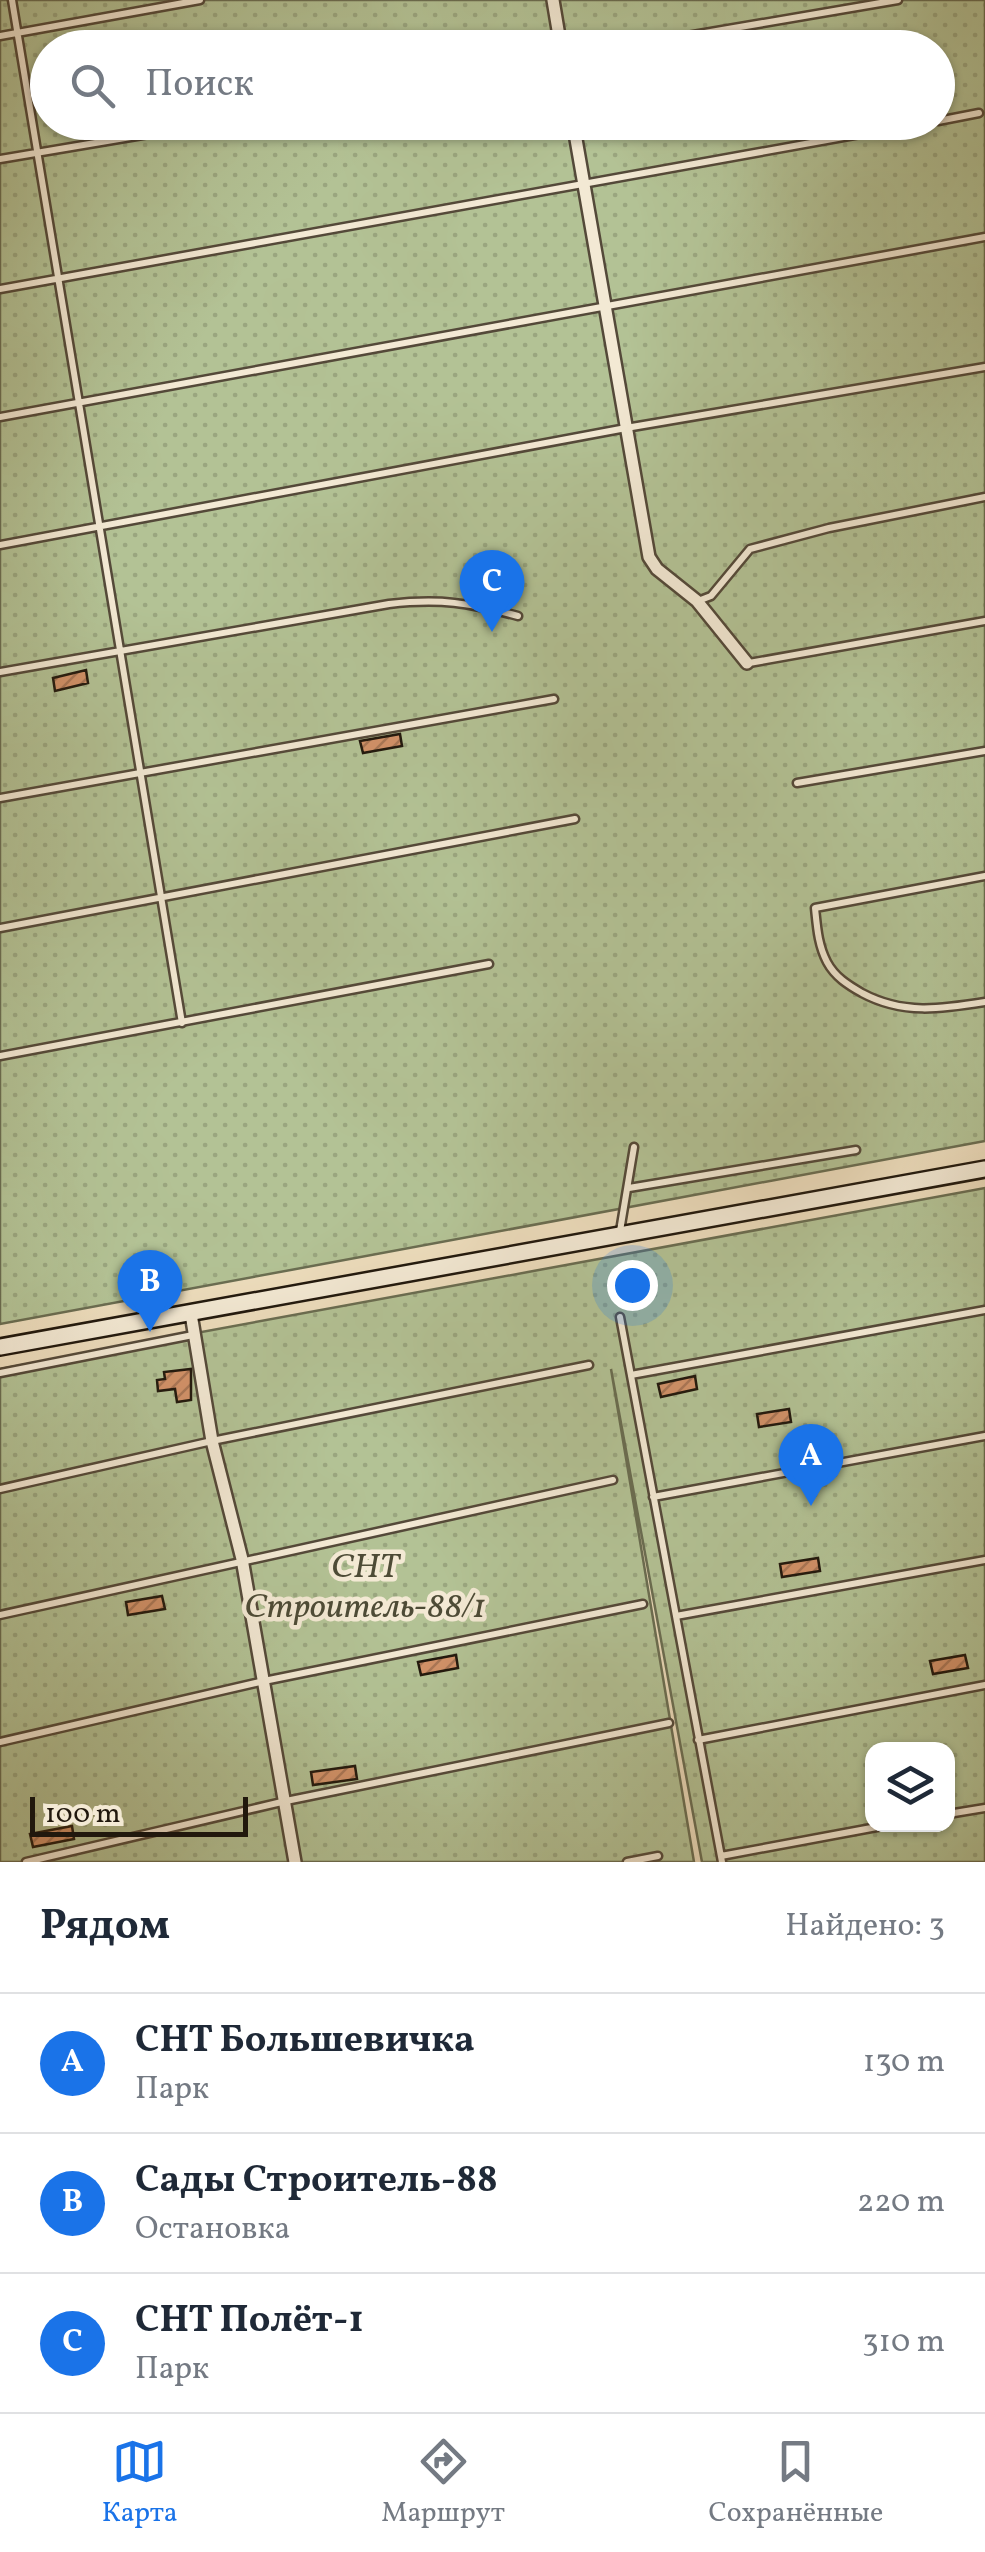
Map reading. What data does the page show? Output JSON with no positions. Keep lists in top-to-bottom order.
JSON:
{
  "parks": ["СНТ Строитель-88/1"],
  "scale_bar": "100 m",
  "page": {
    "search": "Поиск",
    "pins": ["C", "B", "A"],
    "scale": "100 m",
    "heading": ["Рядом", "Найдено: 3"],
    "list": [
      {
        "mark": "A",
        "name": "СНТ Большевичка",
        "note": "Парк",
        "value": "130 m"
      },
      {
        "mark": "B",
        "name": "Сады Строитель-88",
        "note": "Остановка",
        "value": "220 m"
      },
      {
        "mark": "C",
        "name": "СНТ Полёт-1",
        "note": "Парк",
        "value": "310 m"
      }
    ],
    "nav": ["Карта", "Маршрут", "Сохранённые"]
  }
}
